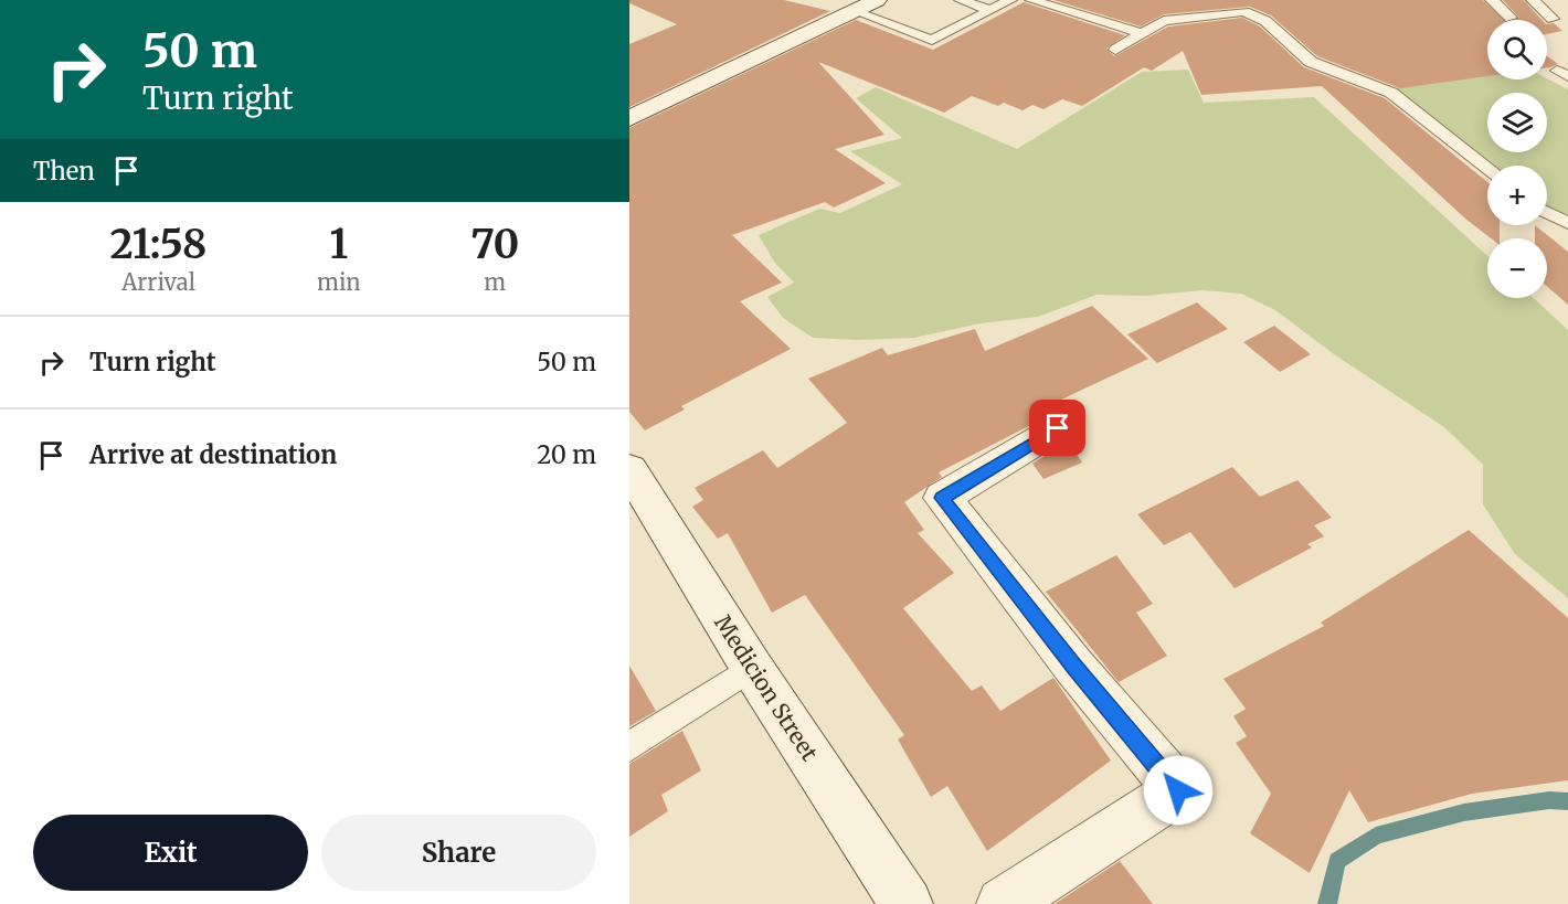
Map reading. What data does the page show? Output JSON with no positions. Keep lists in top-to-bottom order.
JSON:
{
  "streets": {
    "street": ["Medicion Street"]
  },
  "page": {
    "turn": ["50 m", "Turn right"],
    "map_buttons": ["+", "−"],
    "then": "Then",
    "eta": [
      "21:58",
      "Arrival",
      "1",
      "min",
      "70",
      "m"
    ],
    "list": [
      {
        "name": "Turn right",
        "value": "50 m"
      },
      {
        "name": "Arrive at destination",
        "value": "20 m"
      }
    ],
    "buttons": ["Exit", "Share"]
  }
}
